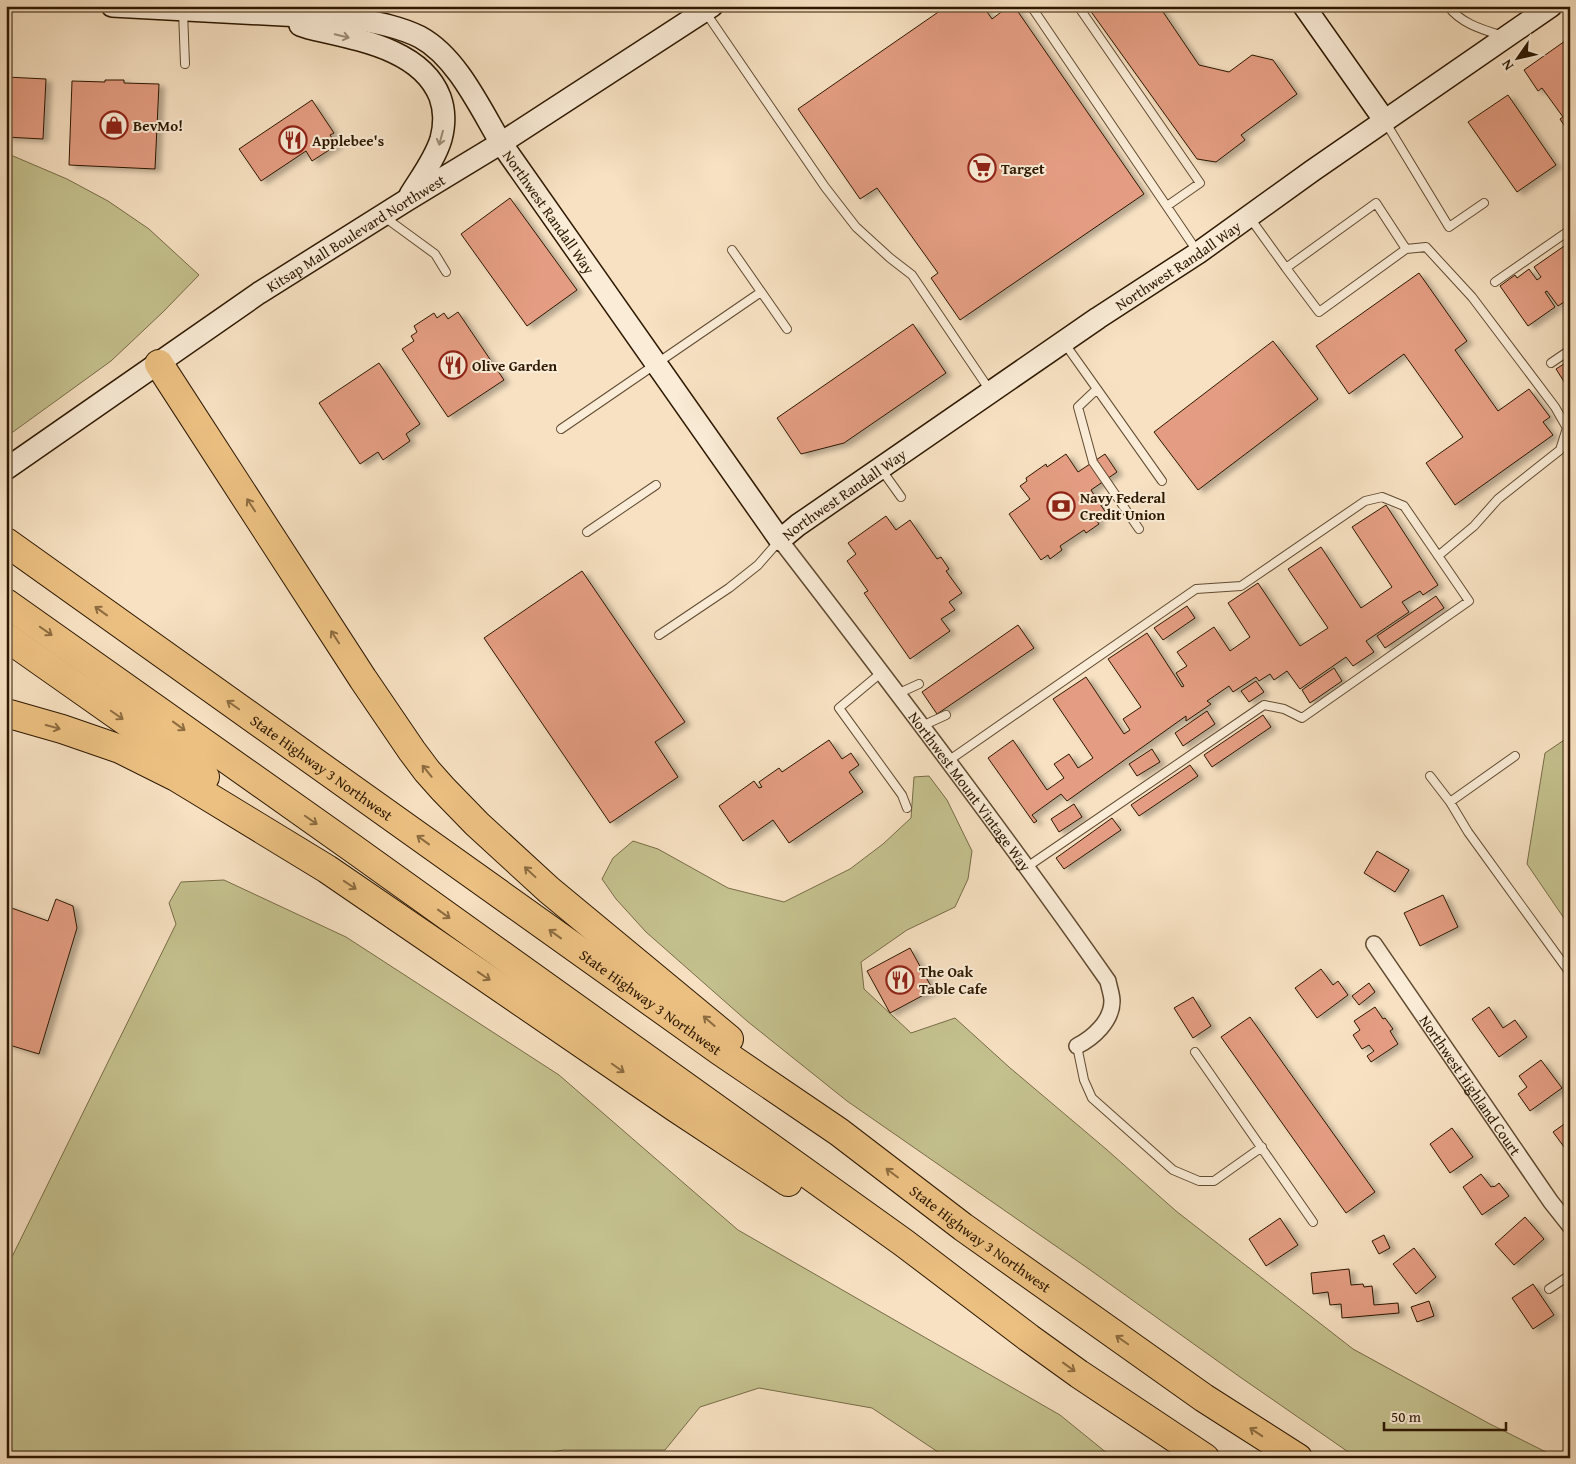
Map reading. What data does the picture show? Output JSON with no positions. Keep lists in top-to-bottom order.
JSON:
{
  "streets": {
    "highway": ["State Highway 3 Northwest"],
    "street": [
      "Northwest Randall Way",
      "Kitsap Mall Boulevard Northwest",
      "Northwest Mount Vintage Way",
      "Northwest Highland Court"
    ]
  },
  "crossings": [
    ["Northwest Randall Way", "Kitsap Mall Boulevard Northwest"],
    ["Northwest Randall Way", "Northwest Mount Vintage Way"]
  ],
  "places": {
    "shop": ["BevMo!"],
    "restaurant": ["Applebee's", "Olive Garden", "The Oak Table Cafe"],
    "supermarket": ["Target"],
    "bank": ["Navy Federal Credit Union"]
  },
  "scale_bar": "50 m",
  "north": "bottom left"
}
